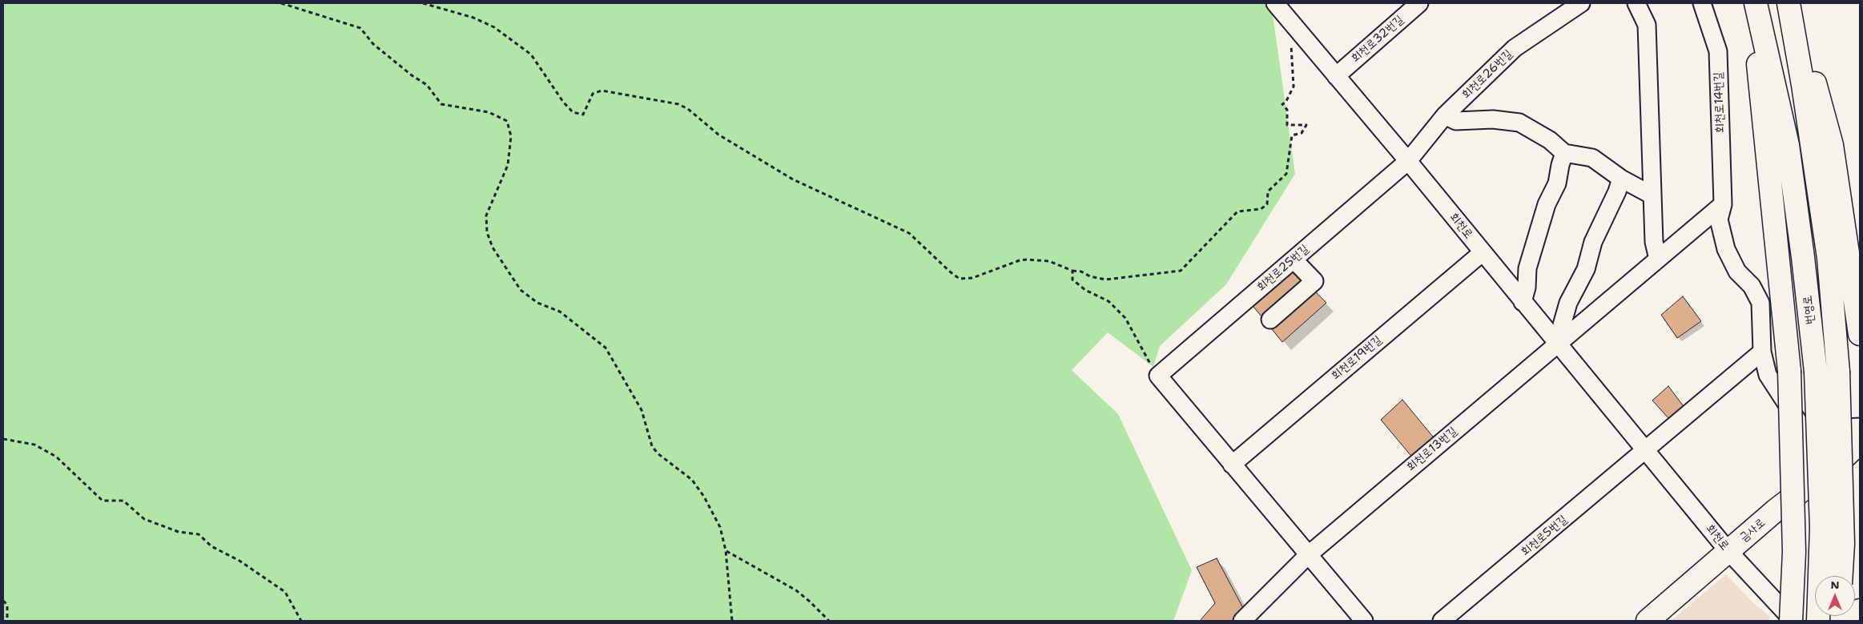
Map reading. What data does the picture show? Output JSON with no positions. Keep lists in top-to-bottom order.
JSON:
{
  "streets": {
    "main road": ["번영로", "금사로"],
    "street": [
      "회천로32번길",
      "회천로26번길",
      "회천로14번길",
      "회천로",
      "회천로25번길",
      "회천로19번길",
      "회천로13번길",
      "회천로5번길"
    ]
  },
  "crossings": [
    ["회천로32번길", "회천로"],
    ["회천로26번길", "회천로"],
    ["회천로26번길", "회천로25번길"],
    ["회천로", "회천로25번길"],
    ["회천로", "회천로19번길"],
    ["회천로", "회천로13번길"],
    ["회천로", "금사로"],
    ["회천로", "회천로5번길"]
  ],
  "north": "top"
}
